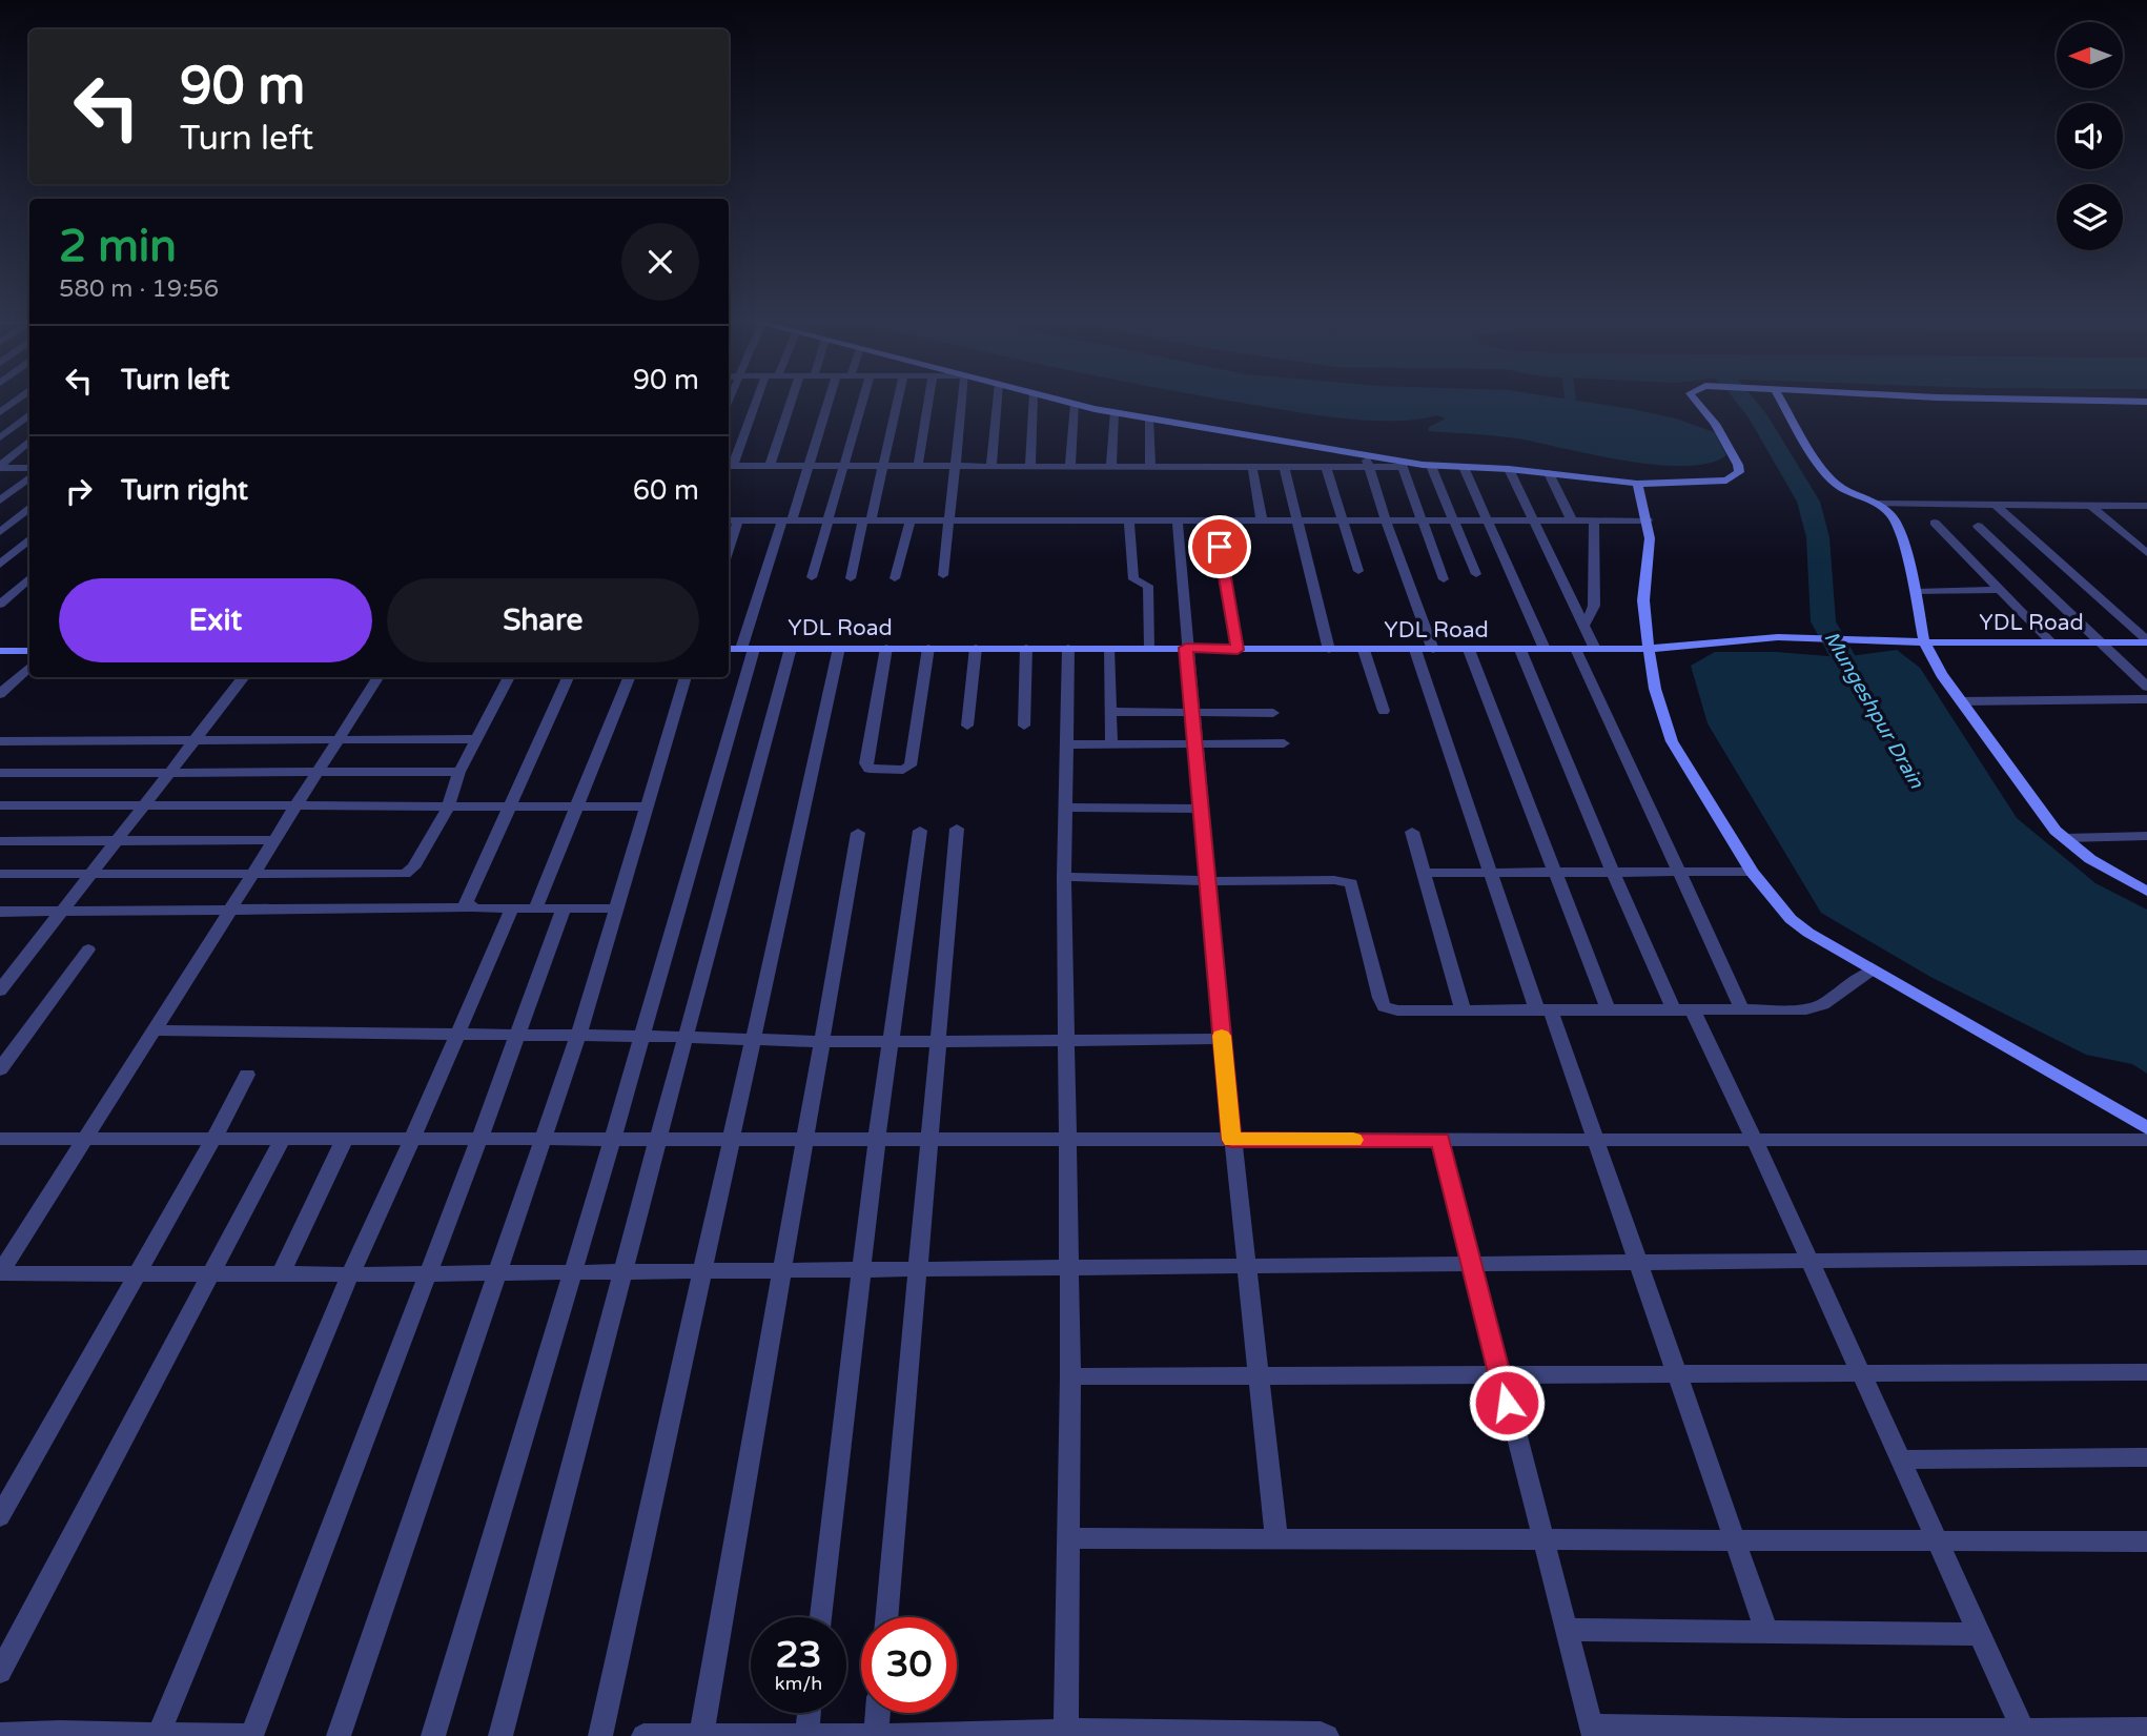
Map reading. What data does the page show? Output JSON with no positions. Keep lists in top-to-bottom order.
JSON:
{
  "streets": {
    "street": ["YDL Road"]
  },
  "water": ["Mungeshpur Drain"],
  "north": "left",
  "page": {
    "turn": ["90 m", "Turn left"],
    "heading": ["2 min", "580 m · 19:56"],
    "list": [
      {
        "name": "Turn left",
        "value": "90 m"
      },
      {
        "name": "Turn right",
        "value": "60 m"
      }
    ],
    "buttons": ["Exit", "Share"],
    "speed": "23 km/h",
    "limit": "30"
  }
}
